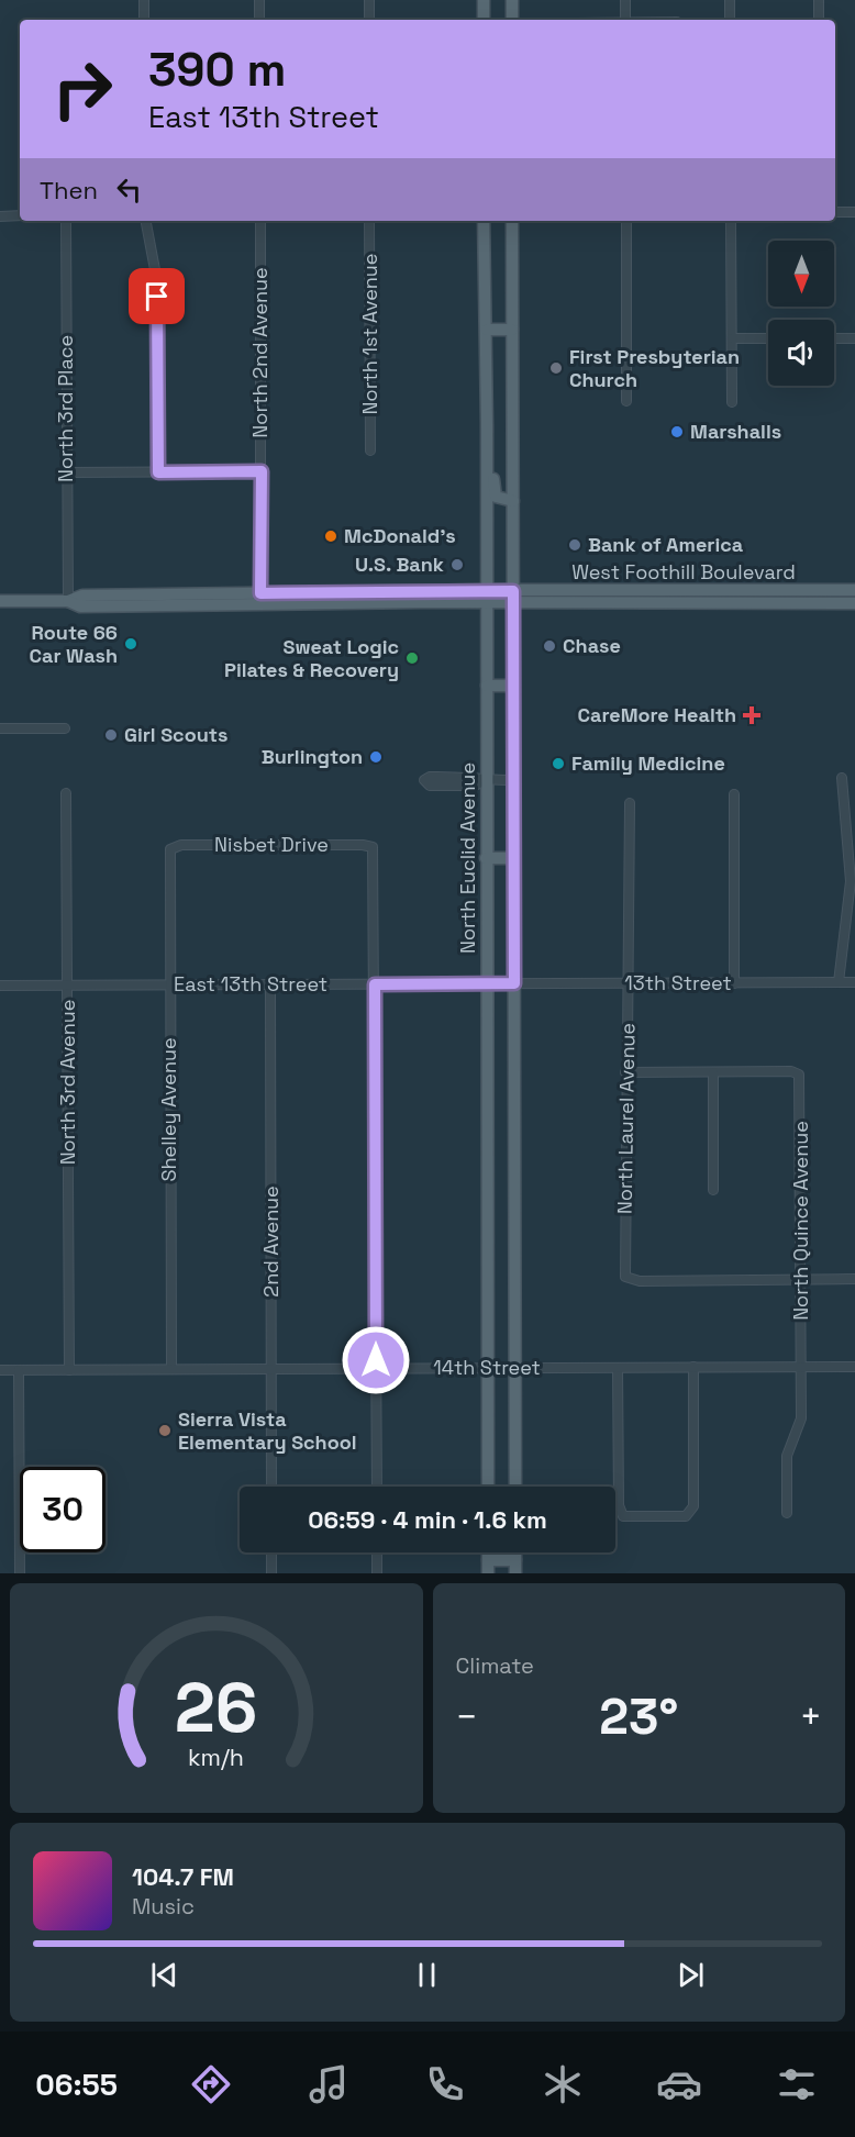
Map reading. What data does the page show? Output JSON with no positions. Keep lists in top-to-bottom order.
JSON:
{
  "streets": {
    "main road": ["West Foothill Boulevard", "North Euclid Avenue"],
    "street": [
      "North 1st Avenue",
      "North 2nd Avenue",
      "North 3rd Place",
      "Nisbet Drive",
      "13th Street",
      "East 13th Street",
      "North 3rd Avenue",
      "Shelley Avenue",
      "North Laurel Avenue",
      "North Quince Avenue",
      "2nd Avenue",
      "14th Street"
    ]
  },
  "crossings": [
    ["North 2nd Avenue", "West Foothill Boulevard"],
    ["West Foothill Boulevard", "North Euclid Avenue"],
    ["Nisbet Drive", "East 13th Street"],
    ["Nisbet Drive", "Shelley Avenue"],
    ["North Euclid Avenue", "East 13th Street"],
    ["North Euclid Avenue", "14th Street"],
    ["13th Street", "East 13th Street"],
    ["13th Street", "North Laurel Avenue"],
    ["East 13th Street", "North 3rd Avenue"],
    ["East 13th Street", "Shelley Avenue"],
    ["East 13th Street", "2nd Avenue"],
    ["North 3rd Avenue", "14th Street"],
    ["Shelley Avenue", "14th Street"],
    ["North Laurel Avenue", "North Quince Avenue"],
    ["North Quince Avenue", "14th Street"],
    ["2nd Avenue", "14th Street"]
  ],
  "places": {
    "other": [
      "First Presbyterian Church",
      "Marshalls",
      "McDonald's",
      "Bank of America",
      "U.S. Bank",
      "Route 66 Car Wash",
      "Chase",
      "Sweat Logic Pilates & Recovery",
      "Girl Scouts",
      "Burlington",
      "Family Medicine",
      "Sierra Vista Elementary School"
    ],
    "health": ["CareMore Health"]
  },
  "north": "bottom",
  "page": {
    "turn": ["390 m", "East 13th Street"],
    "then": "Then",
    "limit": "30",
    "trip": "06:59 · 4 min · 1.6 km",
    "tile": "Climate",
    "heat": ["−", "23°", "+"],
    "song": ["104.7 FM", "Music"],
    "tabs": "06:55",
    "gauge": ["26", "km/h"]
  }
}
